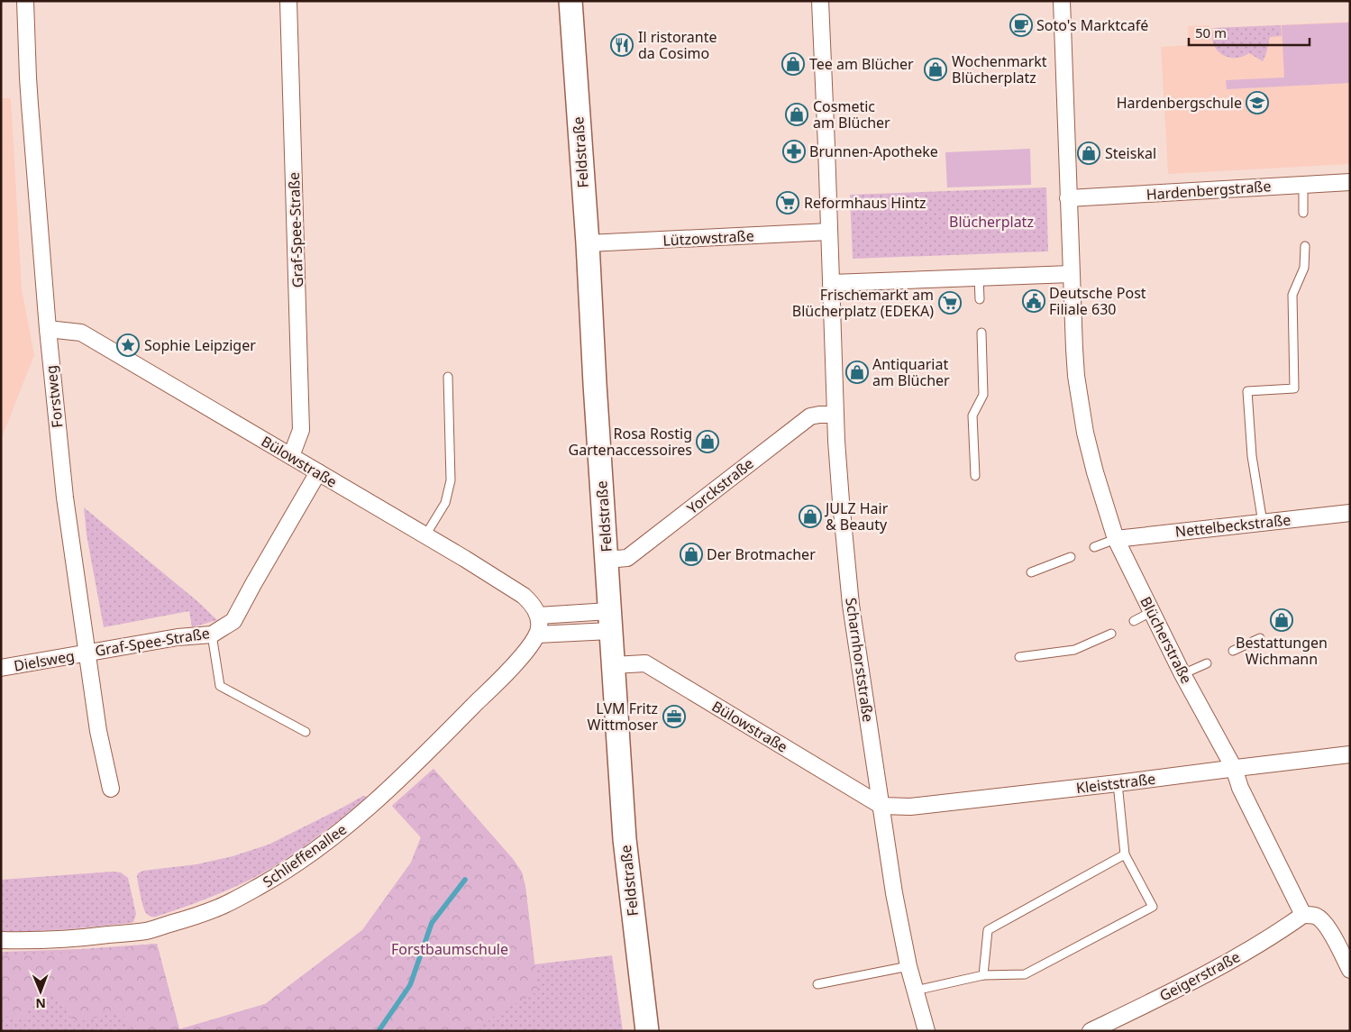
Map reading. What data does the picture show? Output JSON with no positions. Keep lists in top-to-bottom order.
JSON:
{
  "streets": {
    "street": [
      "Feldstraße",
      "Hardenbergstraße",
      "Graf-Spee-Straße",
      "Lützowstraße",
      "Forstweg",
      "Bülowstraße",
      "Yorckstraße",
      "Nettelbeckstraße",
      "Blücherstraße",
      "Scharnhorststraße",
      "Dielsweg",
      "Kleiststraße",
      "Schlieffenallee",
      "Geigerstraße"
    ]
  },
  "crossings": [
    ["Feldstraße", "Lützowstraße"],
    ["Feldstraße", "Bülowstraße"],
    ["Feldstraße", "Yorckstraße"],
    ["Graf-Spee-Straße", "Forstweg"],
    ["Graf-Spee-Straße", "Bülowstraße"],
    ["Graf-Spee-Straße", "Dielsweg"],
    ["Forstweg", "Bülowstraße"],
    ["Forstweg", "Dielsweg"],
    ["Bülowstraße", "Scharnhorststraße"],
    ["Bülowstraße", "Kleiststraße"],
    ["Yorckstraße", "Scharnhorststraße"],
    ["Nettelbeckstraße", "Blücherstraße"],
    ["Blücherstraße", "Kleiststraße"],
    ["Blücherstraße", "Geigerstraße"],
    ["Scharnhorststraße", "Kleiststraße"]
  ],
  "parks": ["Blücherplatz", "Forstbaumschule"],
  "places": {
    "cafe": ["Soto's Marktcafé"],
    "restaurant": ["Il ristorante da Cosimo"],
    "shop": [
      "Tee am Blücher",
      "Wochenmarkt Blücherplatz",
      "Cosmetic am Blücher",
      "Steiskal",
      "Antiquariat am Blücher",
      "Rosa Rostig Gartenaccessoires",
      "JULZ Hair & Beauty",
      "Der Brotmacher",
      "Bestattungen Wichmann"
    ],
    "school or university": ["Hardenbergschule"],
    "pharmacy": ["Brunnen-Apotheke"],
    "supermarket": ["Reformhaus Hintz", "Frischemarkt am Blücherplatz (EDEKA)"],
    "public building": ["Deutsche Post Filiale 630"],
    "place": ["Sophie Leipziger"],
    "office": ["LVM Fritz Wittmoser"]
  },
  "scale_bar": "50 m",
  "north": "bottom"
}
